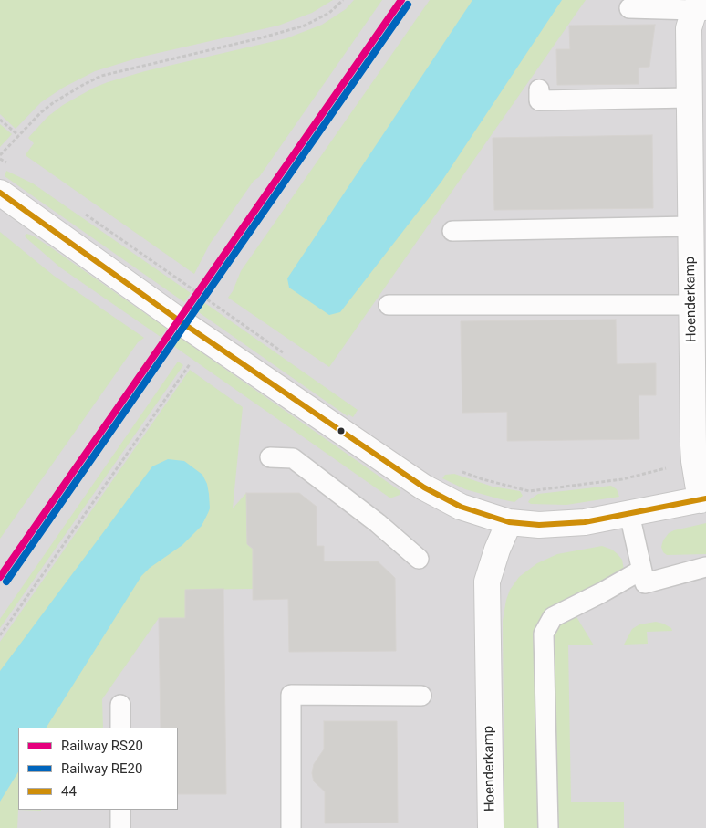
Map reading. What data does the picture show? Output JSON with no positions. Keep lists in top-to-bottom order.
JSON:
{
  "streets": {
    "street": ["Hoenderkamp"]
  },
  "lines": ["rail line RS20", "rail line RE20", "transit line 44"],
  "legend": ["Railway RS20", "Railway RE20", "44"]
}
